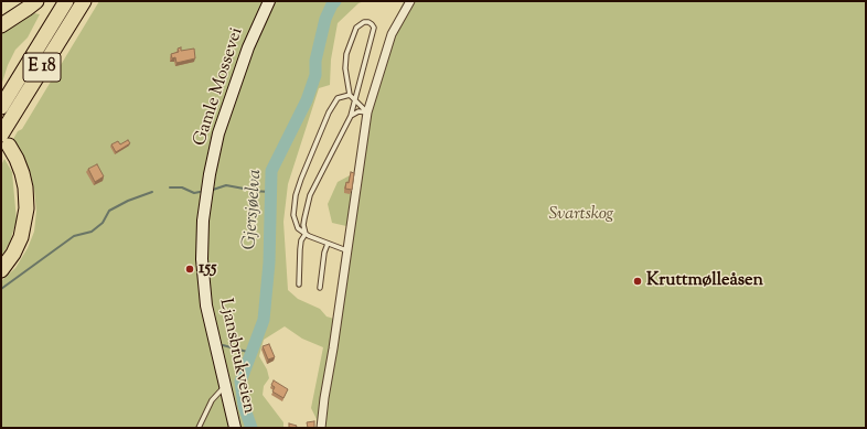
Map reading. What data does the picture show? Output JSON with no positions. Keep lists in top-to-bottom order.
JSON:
{
  "streets": {
    "highway": ["E 18"],
    "main road": ["Gamle Mossevei", "Ljansbrukveien"]
  },
  "crossings": [
    ["Gamle Mossevei", "Ljansbrukveien"]
  ],
  "water": ["Gjersjøelva"],
  "parks": ["Svartskog"],
  "places": ["155", "Kruttmølleåsen"]
}
